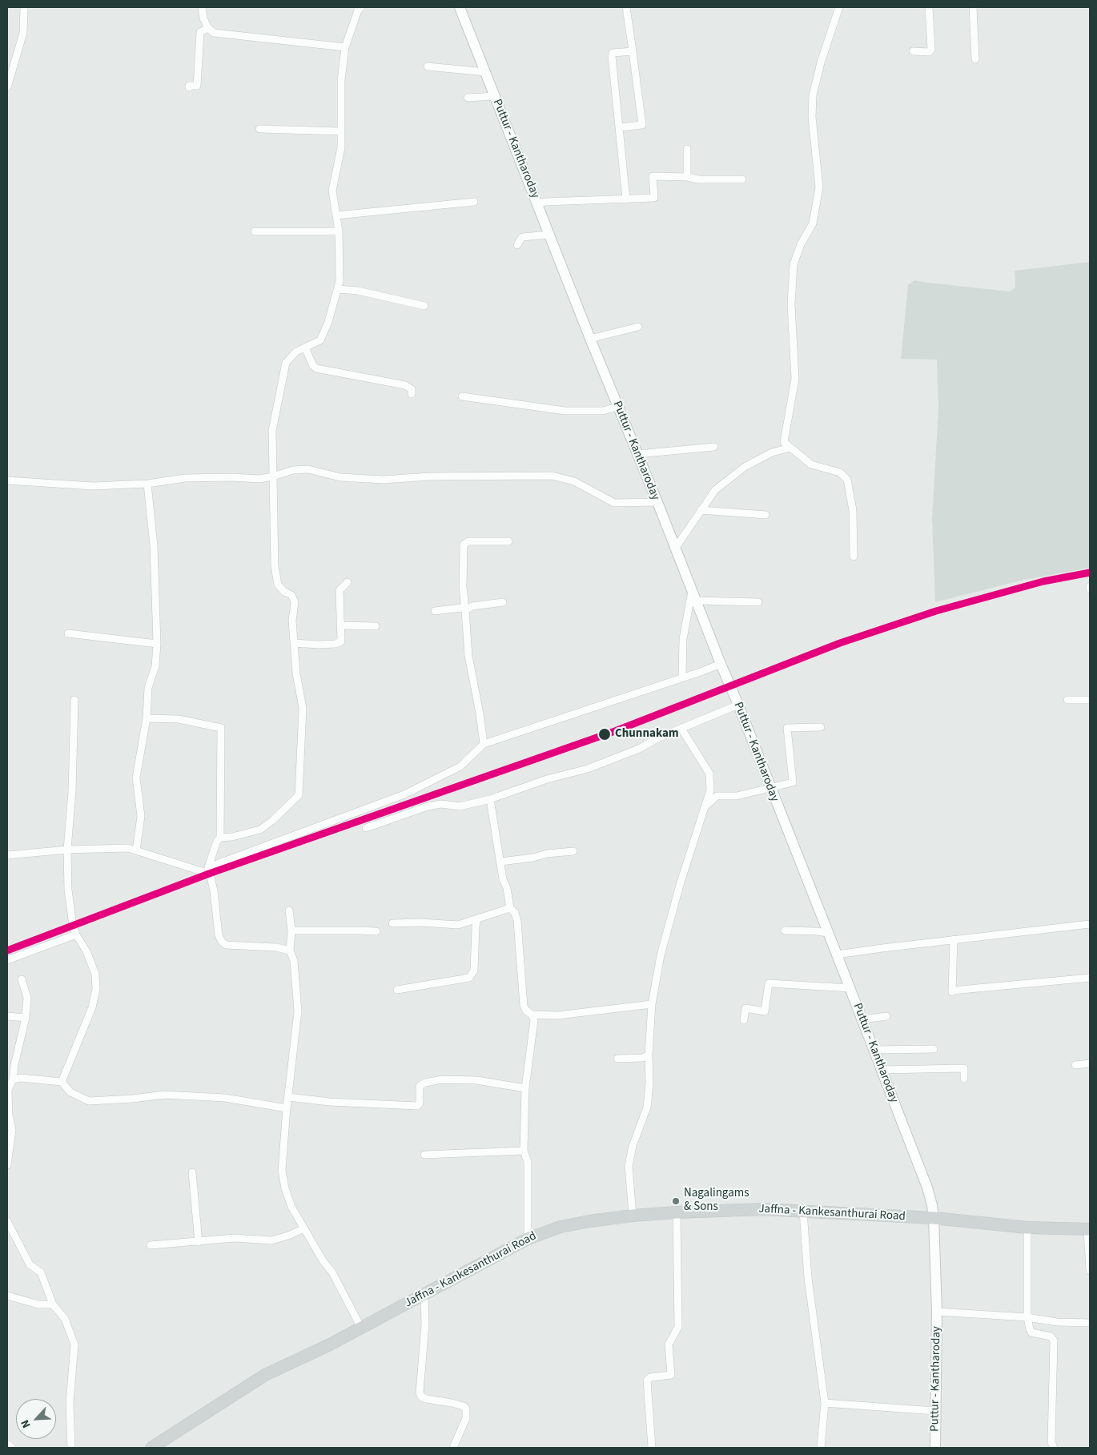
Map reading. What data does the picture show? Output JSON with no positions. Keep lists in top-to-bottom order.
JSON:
{
  "streets": {
    "main road": ["Puttur - Kantharoday", "Jaffna - Kankesanthurai Road"]
  },
  "crossings": [
    ["Puttur - Kantharoday", "Jaffna - Kankesanthurai Road"]
  ],
  "places": ["Chunnakam", "Nagalingams & Sons"],
  "north": "bottom left"
}
